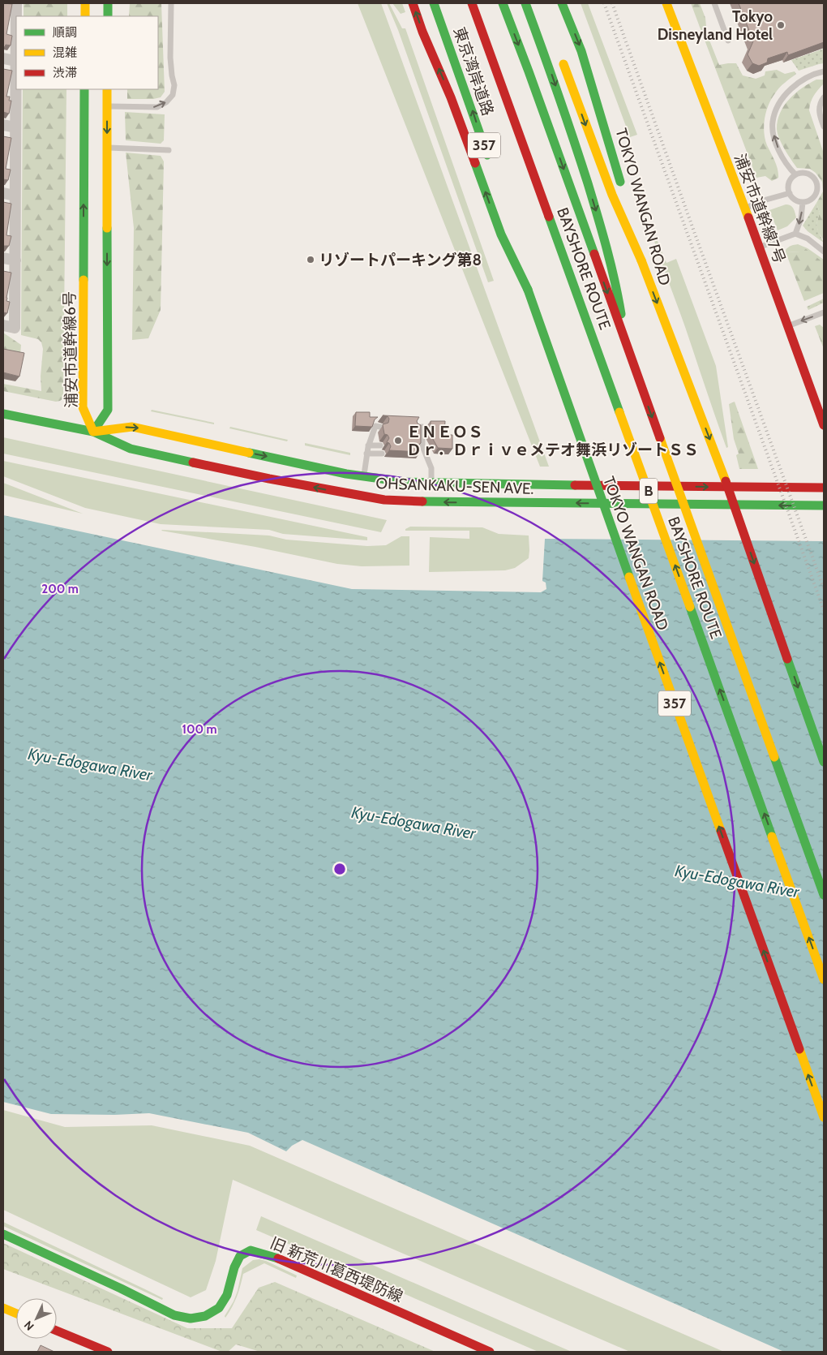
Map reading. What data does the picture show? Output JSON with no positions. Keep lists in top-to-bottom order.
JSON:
{
  "streets": {
    "main road": [
      "東京湾岸道路",
      "357",
      "TOKYO WANGAN ROAD",
      "浦安市道幹線7号",
      "BAYSHORE ROUTE",
      "浦安市道幹線6号",
      "OHSANKAKU-SEN AVE.",
      "B",
      "旧 新荒川葛西堤防線"
    ]
  },
  "crossings": [
    ["357", "TOKYO WANGAN ROAD"],
    ["浦安市道幹線6号", "OHSANKAKU-SEN AVE."]
  ],
  "one_way": ["東京湾岸道路"],
  "water": ["Kyu-Edogawa River"],
  "places": ["Tokyo Disneyland Hotel", "リゾートパーキング第8", "ＥＮＥＯＳ Ｄｒ．Ｄｒｉｖｅメテオ舞浜リゾートＳＳ"],
  "legend": ["順調", "混雑", "渋滞"],
  "north": "bottom left",
  "rings": ["200 m", "100 m"]
}
